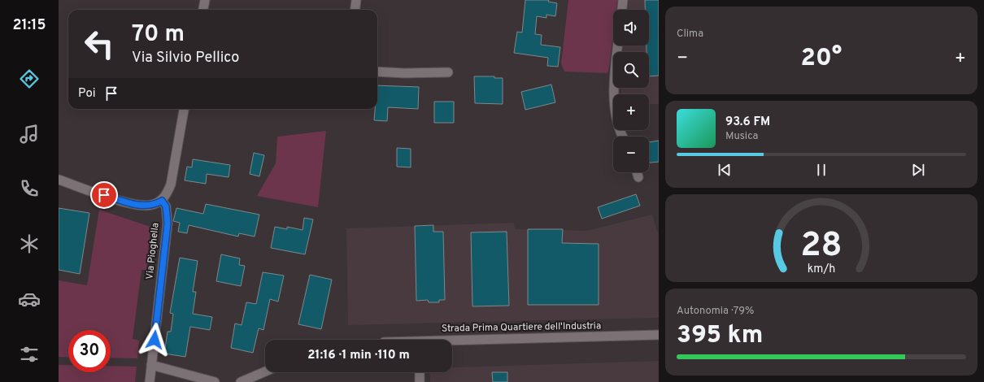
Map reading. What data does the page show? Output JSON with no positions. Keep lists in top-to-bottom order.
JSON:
{
  "streets": {
    "street": ["Via Pioghella", "Strada Prima Quartiere dell'Industria"]
  },
  "page": {
    "tabs": "21:15",
    "tile": [
      "Clima",
      ["Autonomia · 79%", "395 km"]
    ],
    "map_buttons": ["+", "−"],
    "turn": ["70 m", "Via Silvio Pellico"],
    "heat": ["−", "20°", "+"],
    "then": "Poi",
    "song": ["93.6 FM", "Musica"],
    "limit": "30",
    "trip": "21:16 · 1 min · 110 m",
    "gauge": ["28", "km/h"]
  }
}
